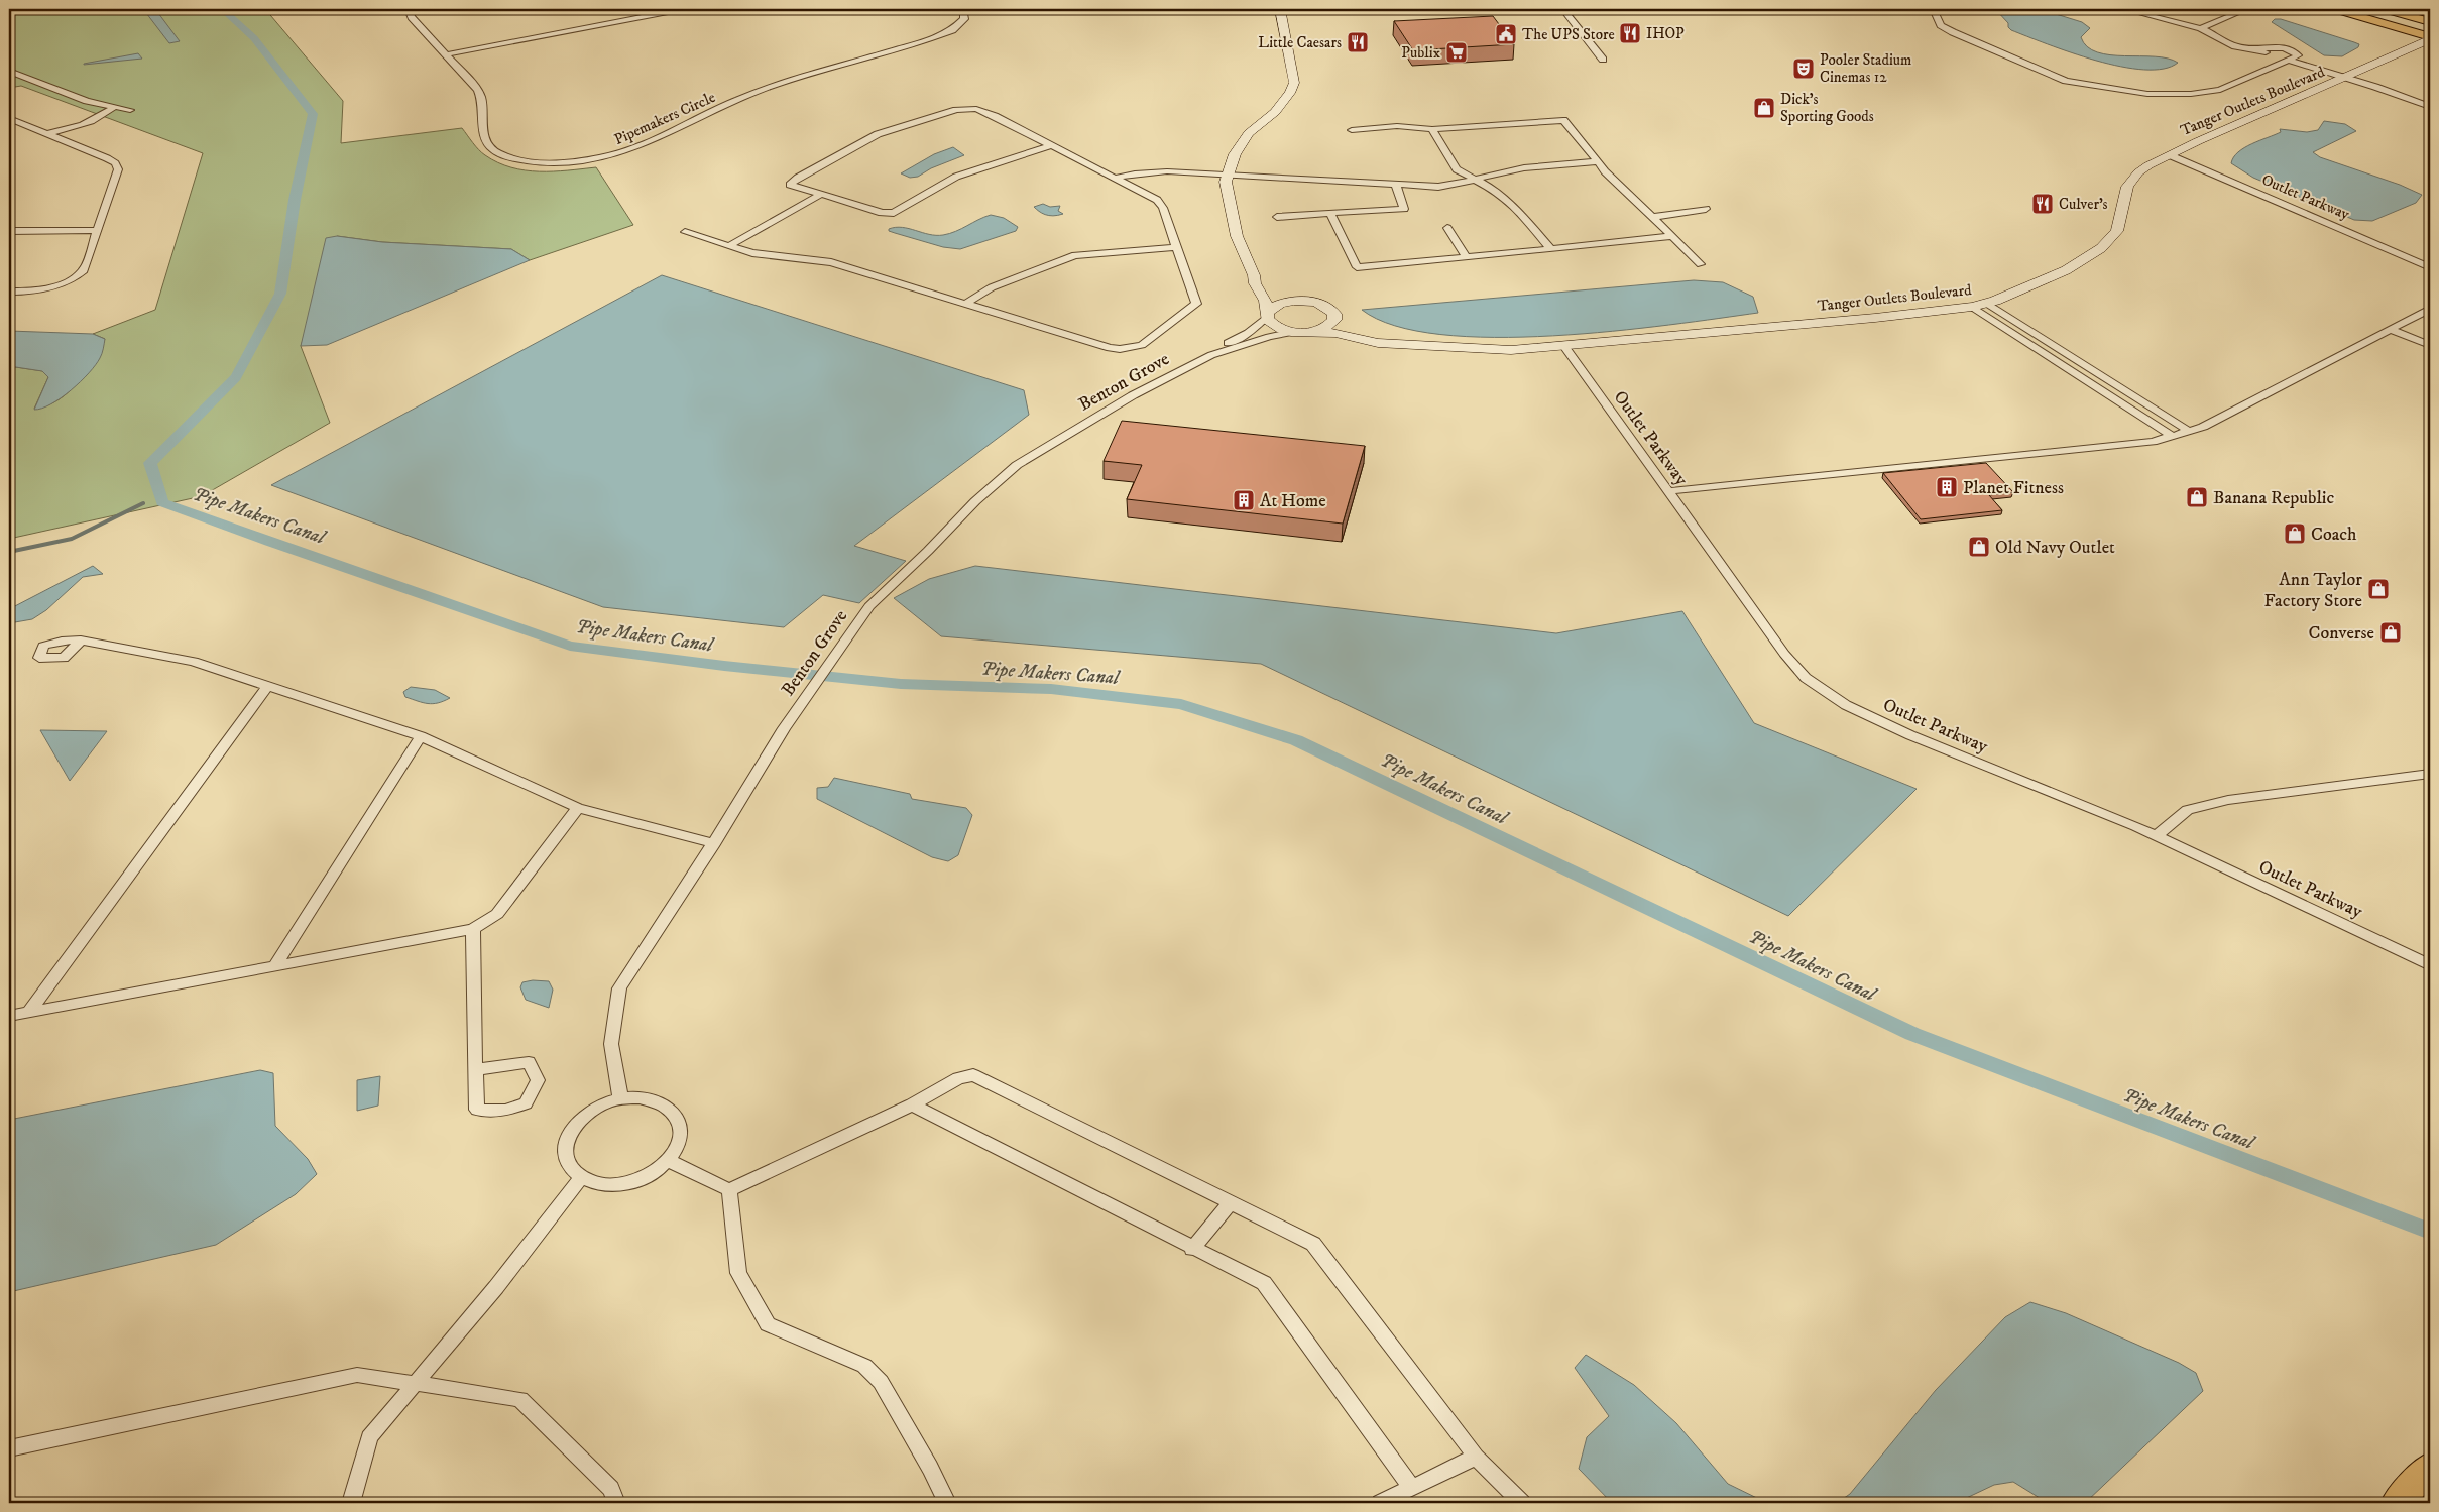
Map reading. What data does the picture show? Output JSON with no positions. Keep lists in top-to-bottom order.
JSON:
{
  "streets": {
    "street": [
      "Tanger Outlets Boulevard",
      "Pipemakers Circle",
      "Outlet Parkway",
      "Benton Grove"
    ]
  },
  "crossings": [
    ["Tanger Outlets Boulevard", "Outlet Parkway"]
  ],
  "water": ["Pipe Makers Canal"],
  "places": {
    "restaurant": ["IHOP", "Little Caesars", "Culver's"],
    "public building": ["The UPS Store"],
    "supermarket": ["Publix"],
    "theatre": ["Pooler Stadium Cinemas 12"],
    "shop": [
      "Dick's Sporting Goods",
      "Banana Republic",
      "Coach",
      "Old Navy Outlet",
      "Ann Taylor Factory Store",
      "Converse"
    ],
    "building": ["Planet Fitness", "At Home"]
  }
}
